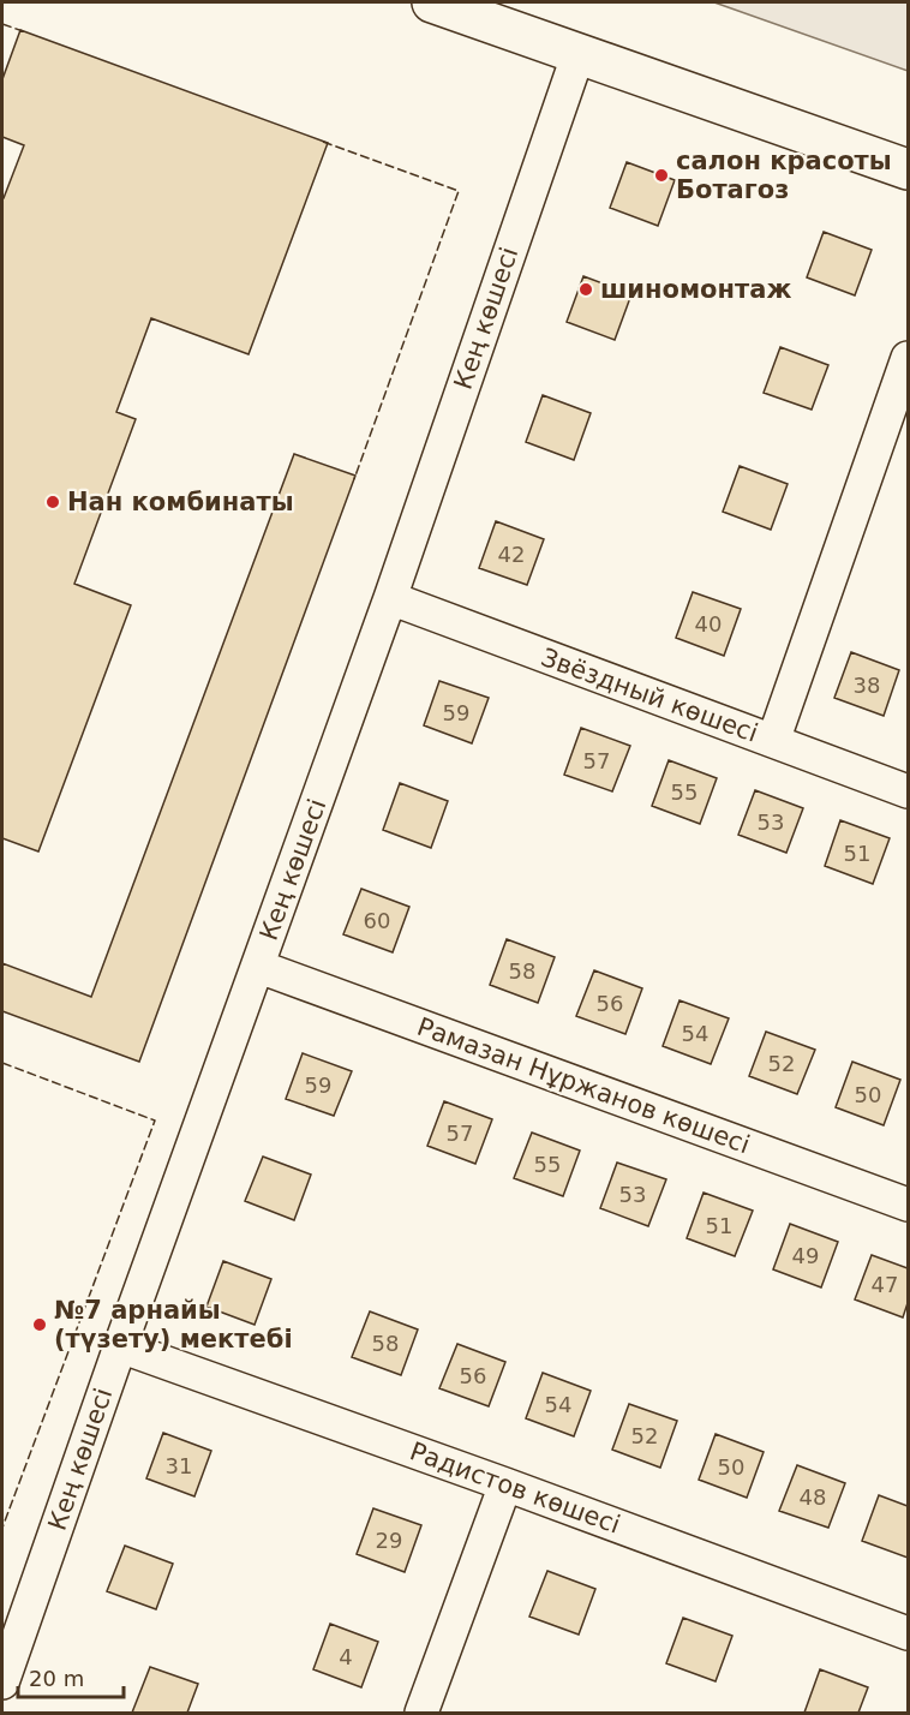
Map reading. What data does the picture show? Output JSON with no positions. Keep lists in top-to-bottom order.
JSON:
{
  "streets": {
    "street": [
      "Кең көшесі",
      "Звёздный көшесі",
      "Рамазан Нұржанов көшесі",
      "Радистов көшесі"
    ]
  },
  "crossings": [
    ["Кең көшесі", "Звёздный көшесі"],
    ["Кең көшесі", "Рамазан Нұржанов көшесі"],
    ["Кең көшесі", "Радистов көшесі"]
  ],
  "places": [
    "салон красоты Ботагоз",
    "шиномонтаж",
    "Нан комбинаты",
    "№7 арнайы (түзету) мектебі"
  ],
  "house_numbers": [
    "42",
    "40",
    "38",
    "59",
    "57",
    "55",
    "53",
    "51",
    "60",
    "58",
    "56",
    "54",
    "52",
    "59",
    "50",
    "57",
    "55",
    "53",
    "51",
    "49",
    "47",
    "58",
    "56",
    "54",
    "52",
    "31",
    "50",
    "48",
    "29",
    "4"
  ],
  "scale_bar": "20 m"
}
